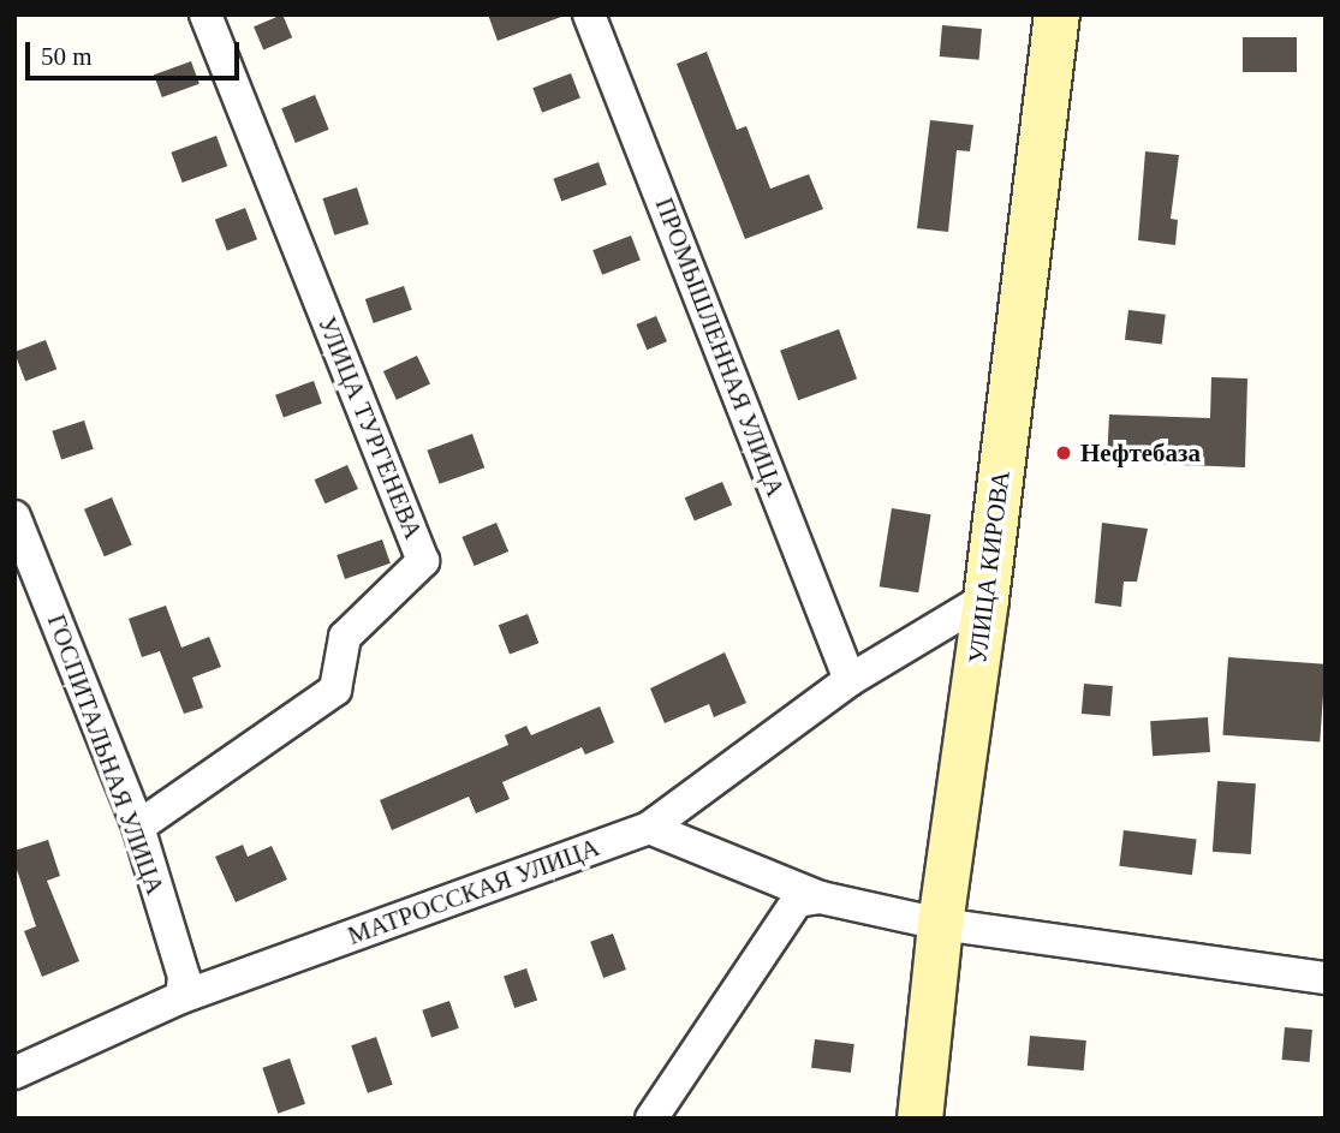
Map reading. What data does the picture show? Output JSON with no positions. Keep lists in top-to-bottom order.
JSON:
{
  "streets": {
    "main road": ["УЛИЦА КИРОВА"],
    "street": [
      "ПРОМЫШЛЕННАЯ УЛИЦА",
      "УЛИЦА ТУРГЕНЕВА",
      "ГОСПИТАЛЬНАЯ УЛИЦА",
      "МАТРОССКАЯ УЛИЦА"
    ]
  },
  "crossings": [
    ["ПРОМЫШЛЕННАЯ УЛИЦА", "МАТРОССКАЯ УЛИЦА"],
    ["УЛИЦА ТУРГЕНЕВА", "ГОСПИТАЛЬНАЯ УЛИЦА"],
    ["УЛИЦА КИРОВА", "МАТРОССКАЯ УЛИЦА"],
    ["ГОСПИТАЛЬНАЯ УЛИЦА", "МАТРОССКАЯ УЛИЦА"]
  ],
  "places": ["Нефтебаза"],
  "scale_bar": "50 m"
}
